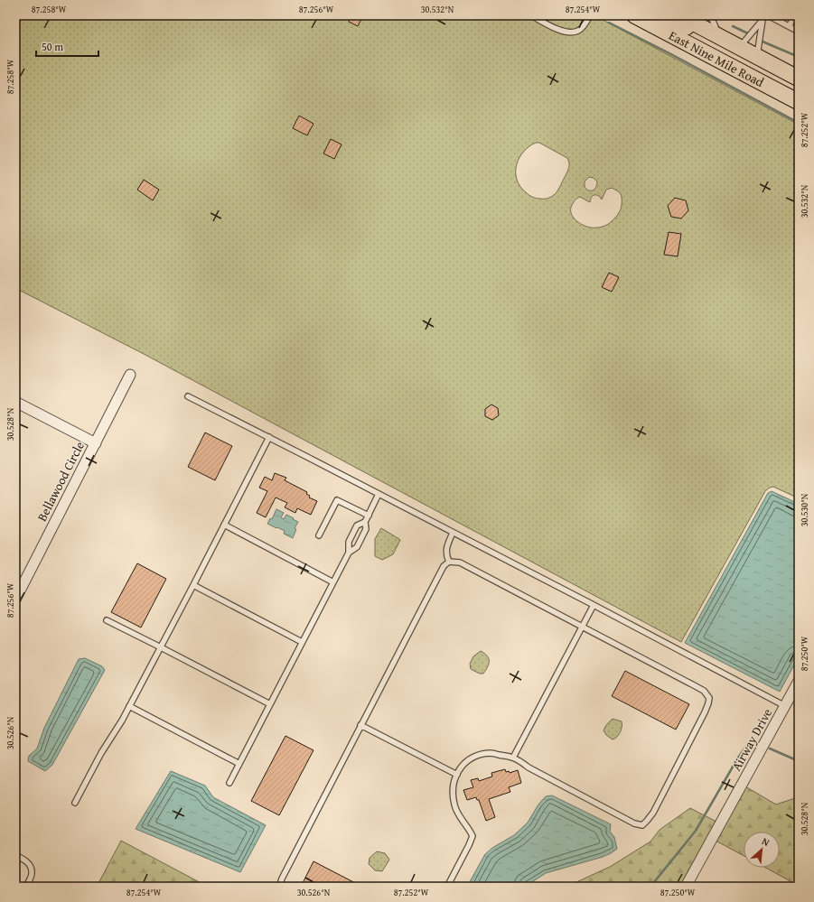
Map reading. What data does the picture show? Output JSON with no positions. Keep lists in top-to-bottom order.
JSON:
{
  "streets": {
    "main road": ["East Nine Mile Road"],
    "street": ["Bellawood Circle", "Airway Drive"]
  },
  "scale_bar": "50 m",
  "north": "top right",
  "coordinates": [
    "87.258°W",
    "87.256°W",
    "30.532°N",
    "87.254°W",
    "87.252°W",
    "30.528°N",
    "30.530°N",
    "87.250°W",
    "30.526°N"
  ]
}
